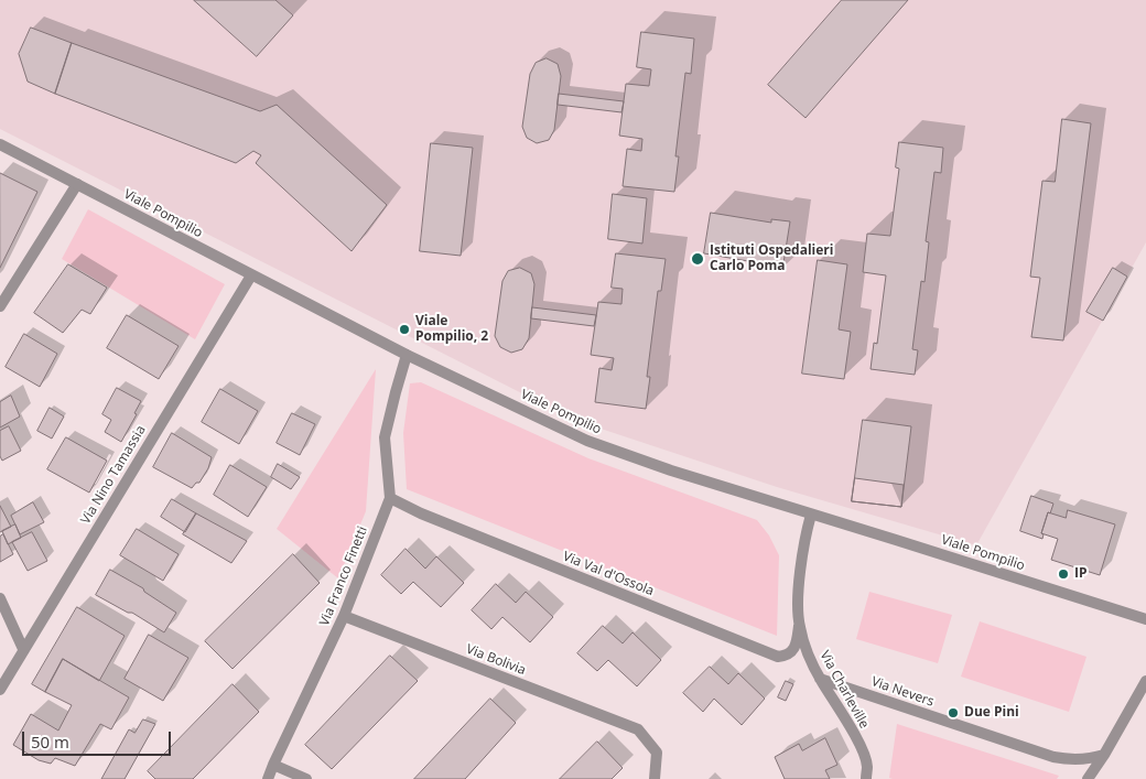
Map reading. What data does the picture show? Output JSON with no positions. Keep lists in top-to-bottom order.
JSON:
{
  "streets": {
    "street": [
      "Viale Pompilio",
      "Via Nino Tamassia",
      "Via Val d'Ossola",
      "Via Franco Finetti",
      "Via Bolivia",
      "Via Charleville",
      "Via Nevers"
    ]
  },
  "crossings": [
    ["Viale Pompilio", "Via Nino Tamassia"],
    ["Viale Pompilio", "Via Franco Finetti"],
    ["Viale Pompilio", "Via Charleville"],
    ["Via Val d'Ossola", "Via Franco Finetti"],
    ["Via Val d'Ossola", "Via Charleville"],
    ["Via Franco Finetti", "Via Bolivia"],
    ["Via Charleville", "Via Nevers"]
  ],
  "places": [
    "Istituti Ospedalieri Carlo Poma",
    "Viale Pompilio, 2",
    "IP",
    "Due Pini"
  ],
  "scale_bar": "50 m"
}
